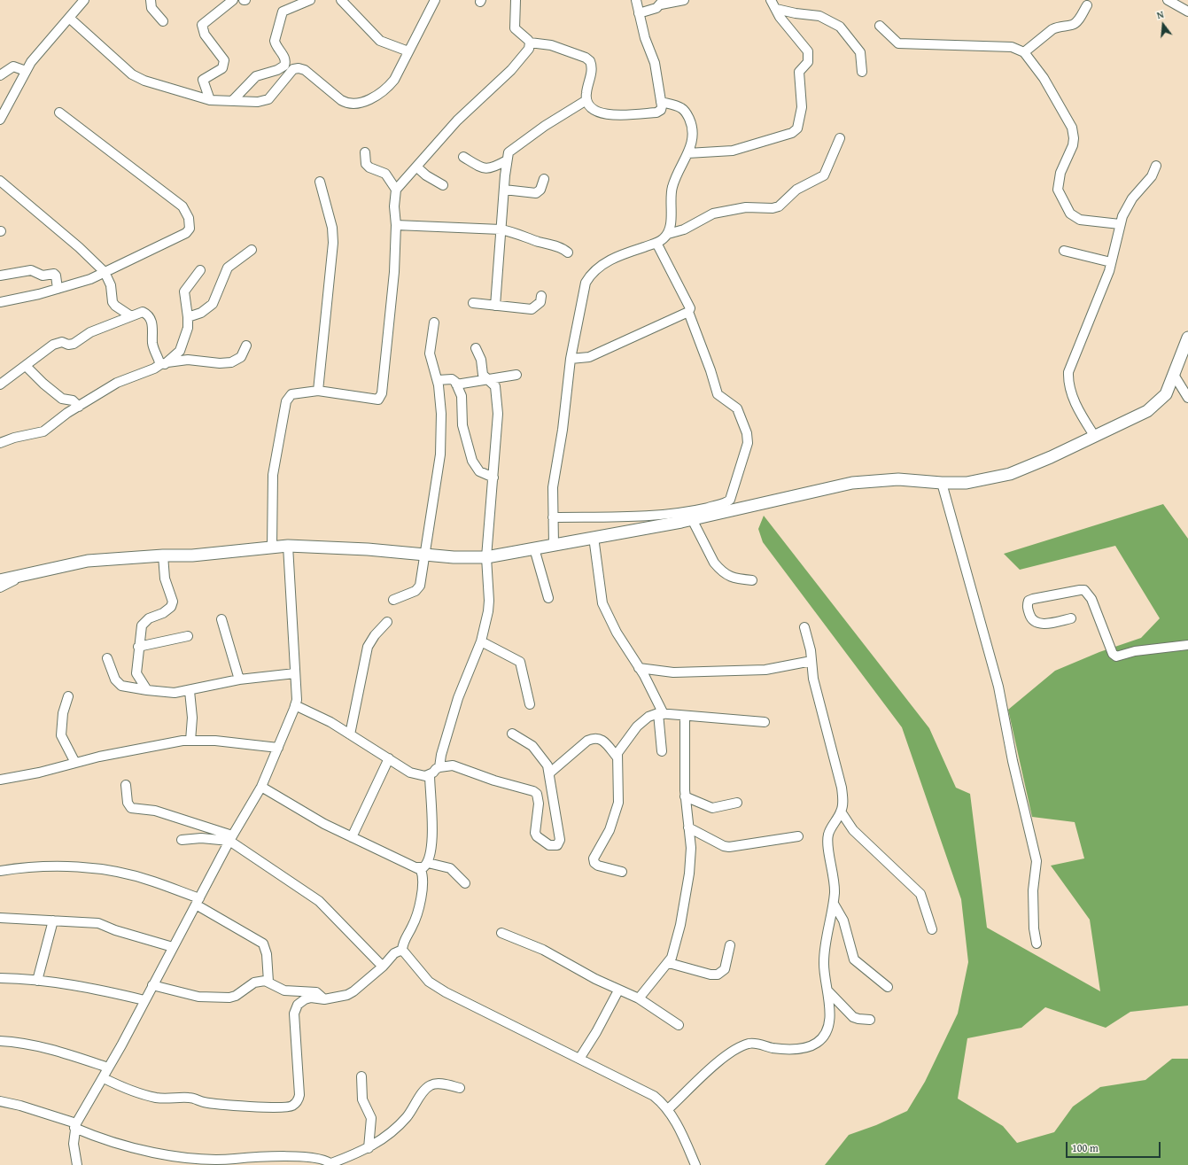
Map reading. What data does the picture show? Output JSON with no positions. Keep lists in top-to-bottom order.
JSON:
{
  "scale_bar": "100 m",
  "north": "top"
}
